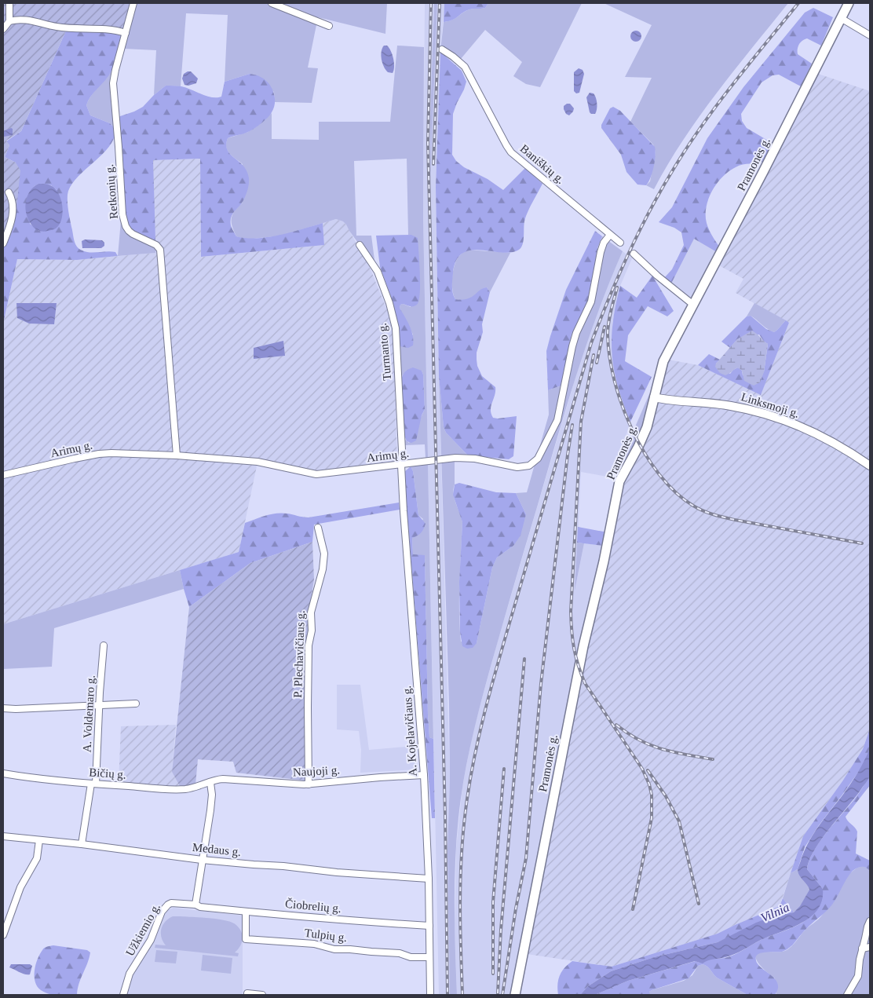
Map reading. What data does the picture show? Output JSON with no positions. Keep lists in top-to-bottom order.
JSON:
{
  "streets": {
    "main road": ["Pramonės g.", "Linksmoji g."],
    "street": [
      "Baniškių g.",
      "Retkonių g.",
      "Turmanto g.",
      "Arimų g.",
      "P. Plechavičiaus g.",
      "A. Voldemaro g.",
      "A. Kojelavičiaus g.",
      "Naujoji g.",
      "Bičių g.",
      "Medaus g.",
      "Čiobrelių g.",
      "Užkiemio g.",
      "Tulpių g."
    ]
  },
  "crossings": [
    ["Baniškių g.", "Arimų g."],
    ["Pramonės g.", "Linksmoji g."],
    ["Retkonių g.", "Arimų g."],
    ["Turmanto g.", "Arimų g."],
    ["Turmanto g.", "A. Kojelavičiaus g."],
    ["Arimų g.", "A. Kojelavičiaus g."],
    ["P. Plechavičiaus g.", "Naujoji g."],
    ["A. Voldemaro g.", "Bičių g."],
    ["A. Voldemaro g.", "Medaus g."],
    ["A. Kojelavičiaus g.", "Naujoji g."],
    ["A. Kojelavičiaus g.", "Medaus g."],
    ["A. Kojelavičiaus g.", "Čiobrelių g."],
    ["A. Kojelavičiaus g.", "Tulpių g."],
    ["Naujoji g.", "Bičių g."],
    ["Čiobrelių g.", "Užkiemio g."],
    ["Čiobrelių g.", "Tulpių g."]
  ],
  "water": ["Vilnia"]
}
